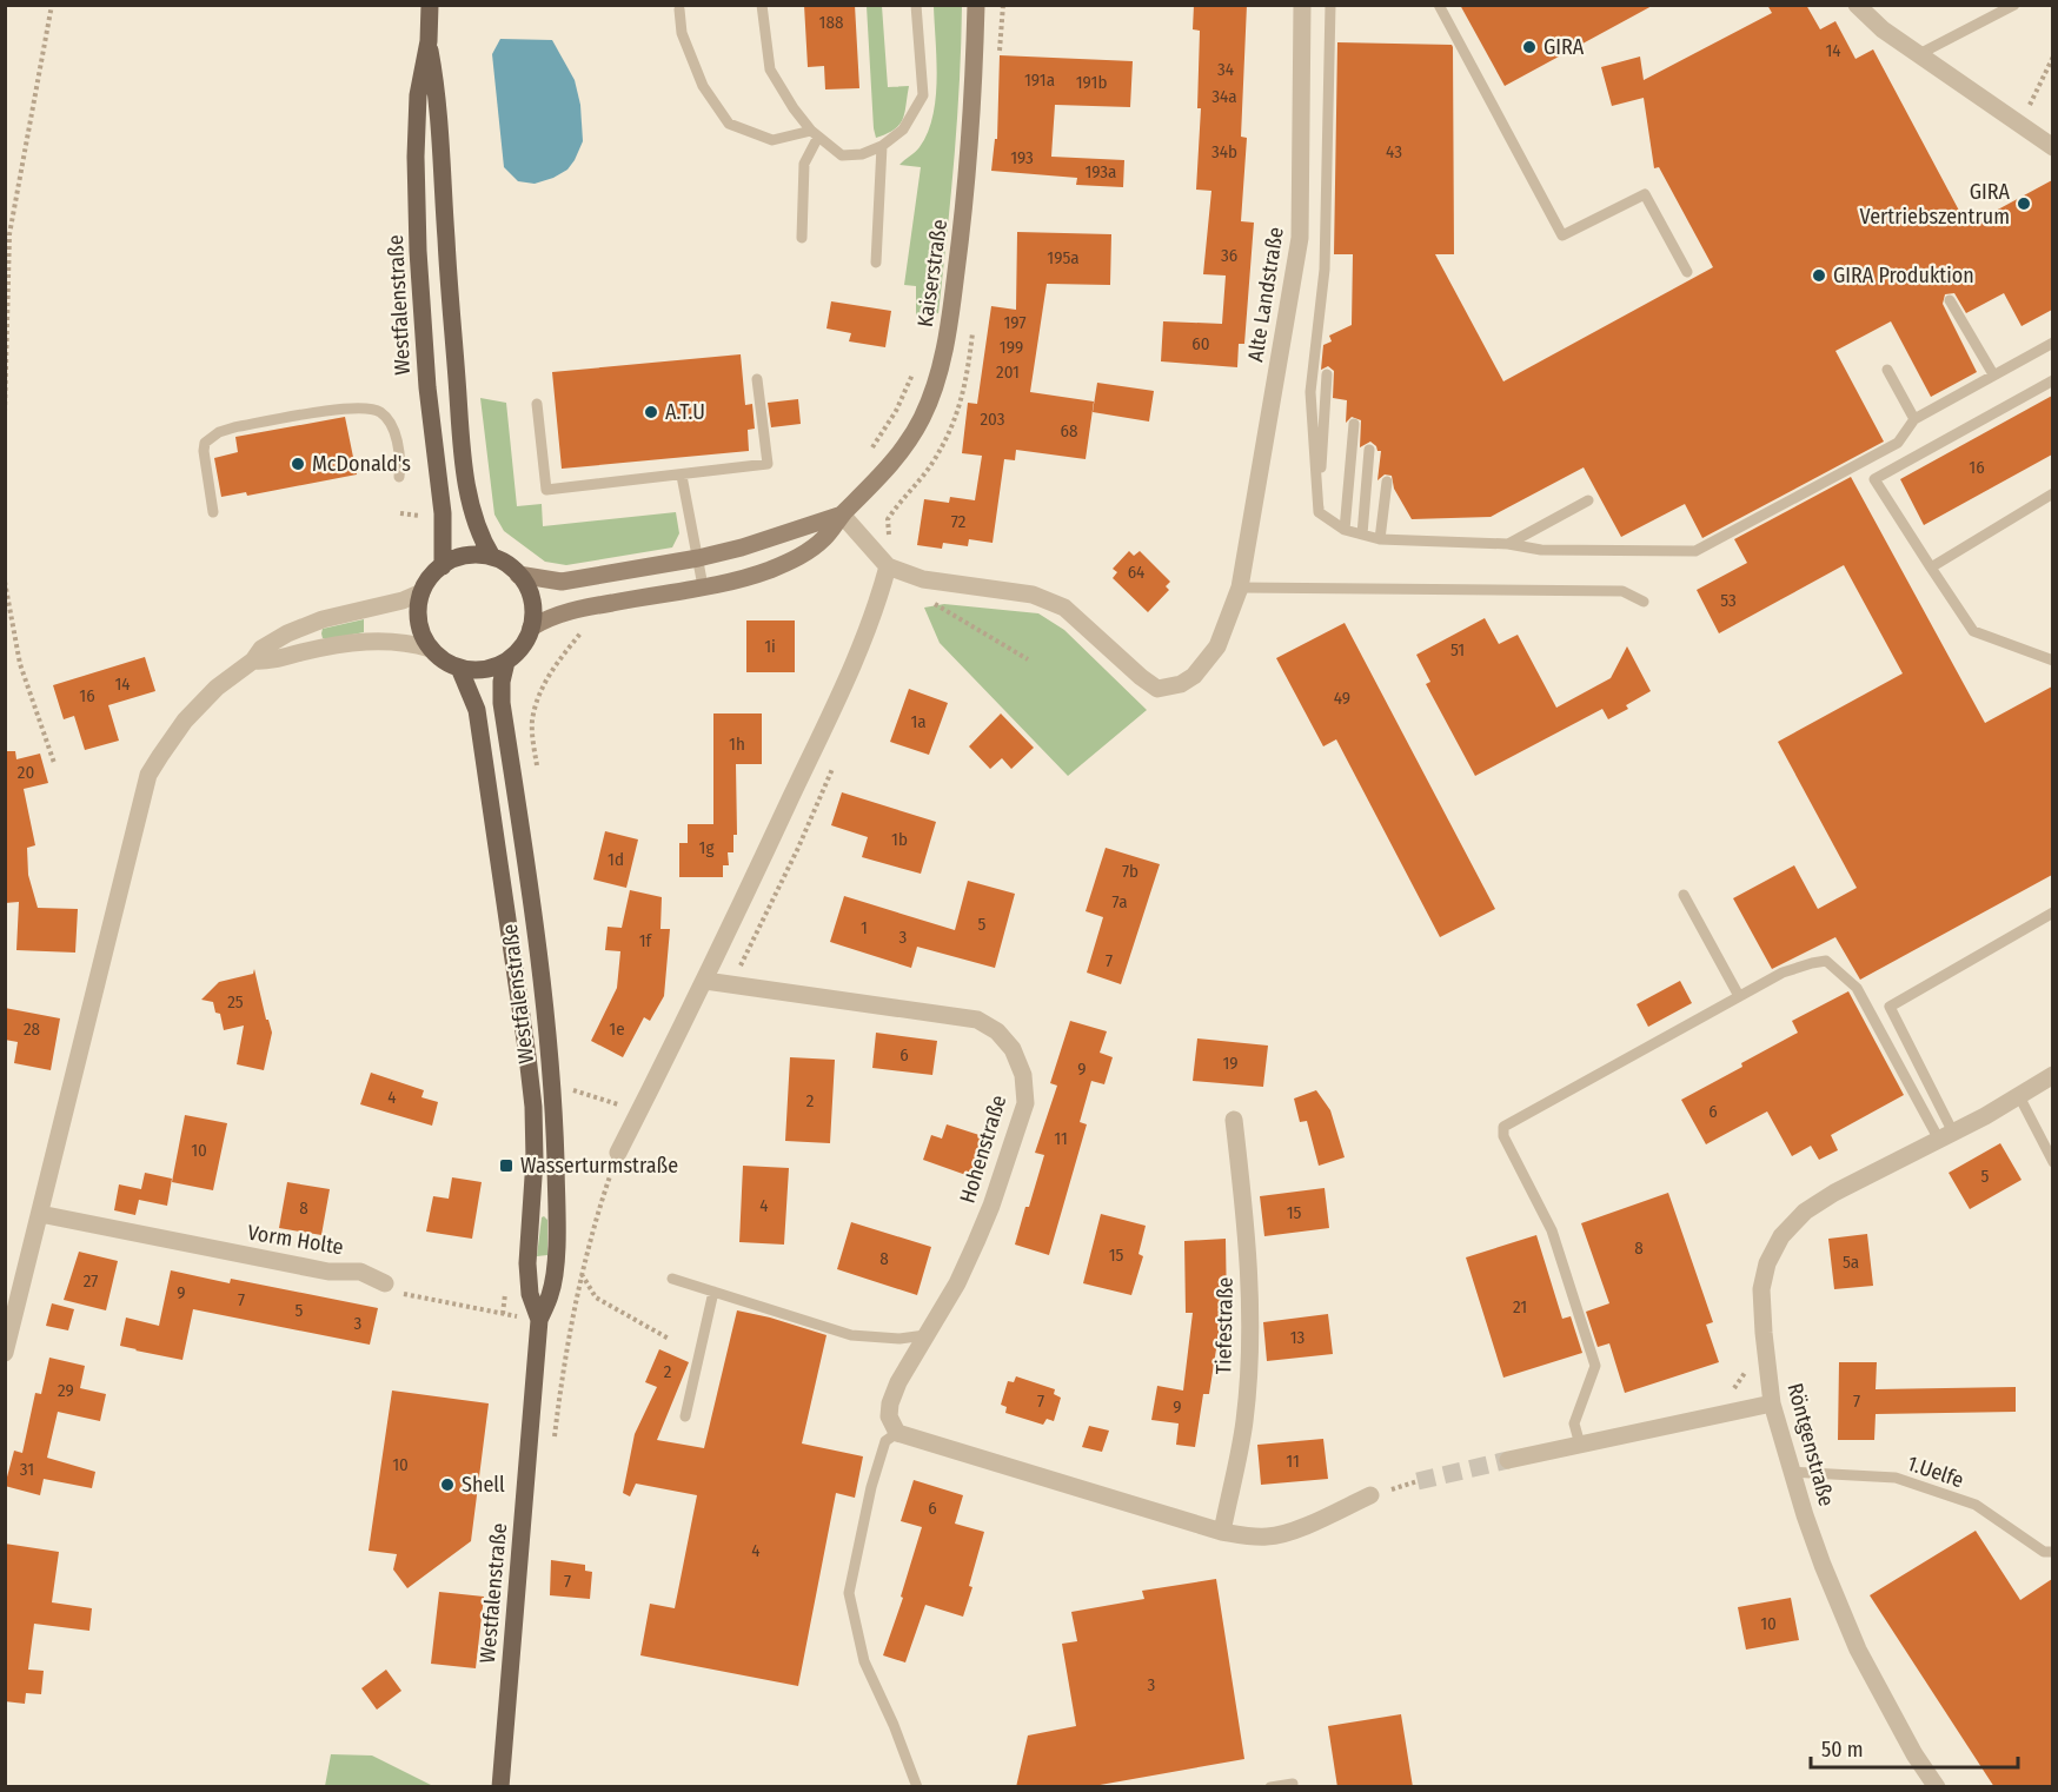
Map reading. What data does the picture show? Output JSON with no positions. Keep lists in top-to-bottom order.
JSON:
{
  "streets": {
    "main road": ["Kaiserstraße", "Westfalenstraße"],
    "street": [
      "Alte Landstraße",
      "Hohenstraße",
      "Vorm Holte",
      "Tiefestraße",
      "Röntgenstraße"
    ],
    "lane": ["1.Uelfe"]
  },
  "crossings": [
    ["Kaiserstraße", "Alte Landstraße"],
    ["Kaiserstraße", "Westfalenstraße"],
    ["Röntgenstraße", "1.Uelfe"]
  ],
  "places": {
    "other": [
      "GIRA",
      "GIRA Vertriebszentrum",
      "GIRA Produktion",
      "A.T.U",
      "McDonald's",
      "Shell"
    ],
    "transit": ["Wasserturmstraße"]
  },
  "house_numbers": [
    "188",
    "14",
    "34",
    "191a",
    "191b",
    "34a",
    "34b",
    "43",
    "193",
    "193a",
    "36",
    "195a",
    "197",
    "60",
    "199",
    "201",
    "203",
    "68",
    "16",
    "72",
    "64",
    "53",
    "1i",
    "51",
    "14",
    "16",
    "49",
    "1a",
    "1h",
    "20",
    "1b",
    "1g",
    "1d",
    "7b",
    "7a",
    "5",
    "1",
    "3",
    "1f",
    "7",
    "25",
    "28",
    "1e",
    "6",
    "19",
    "9",
    "4",
    "2",
    "6",
    "11",
    "10",
    "5",
    "4",
    "8",
    "15",
    "8",
    "15",
    "8",
    "5a",
    "27",
    "9",
    "7",
    "21",
    "5",
    "3",
    "13",
    "2",
    "29",
    "7",
    "7",
    "9",
    "11",
    "10",
    "31",
    "6",
    "4",
    "7",
    "10",
    "3"
  ],
  "scale_bar": "50 m"
}
